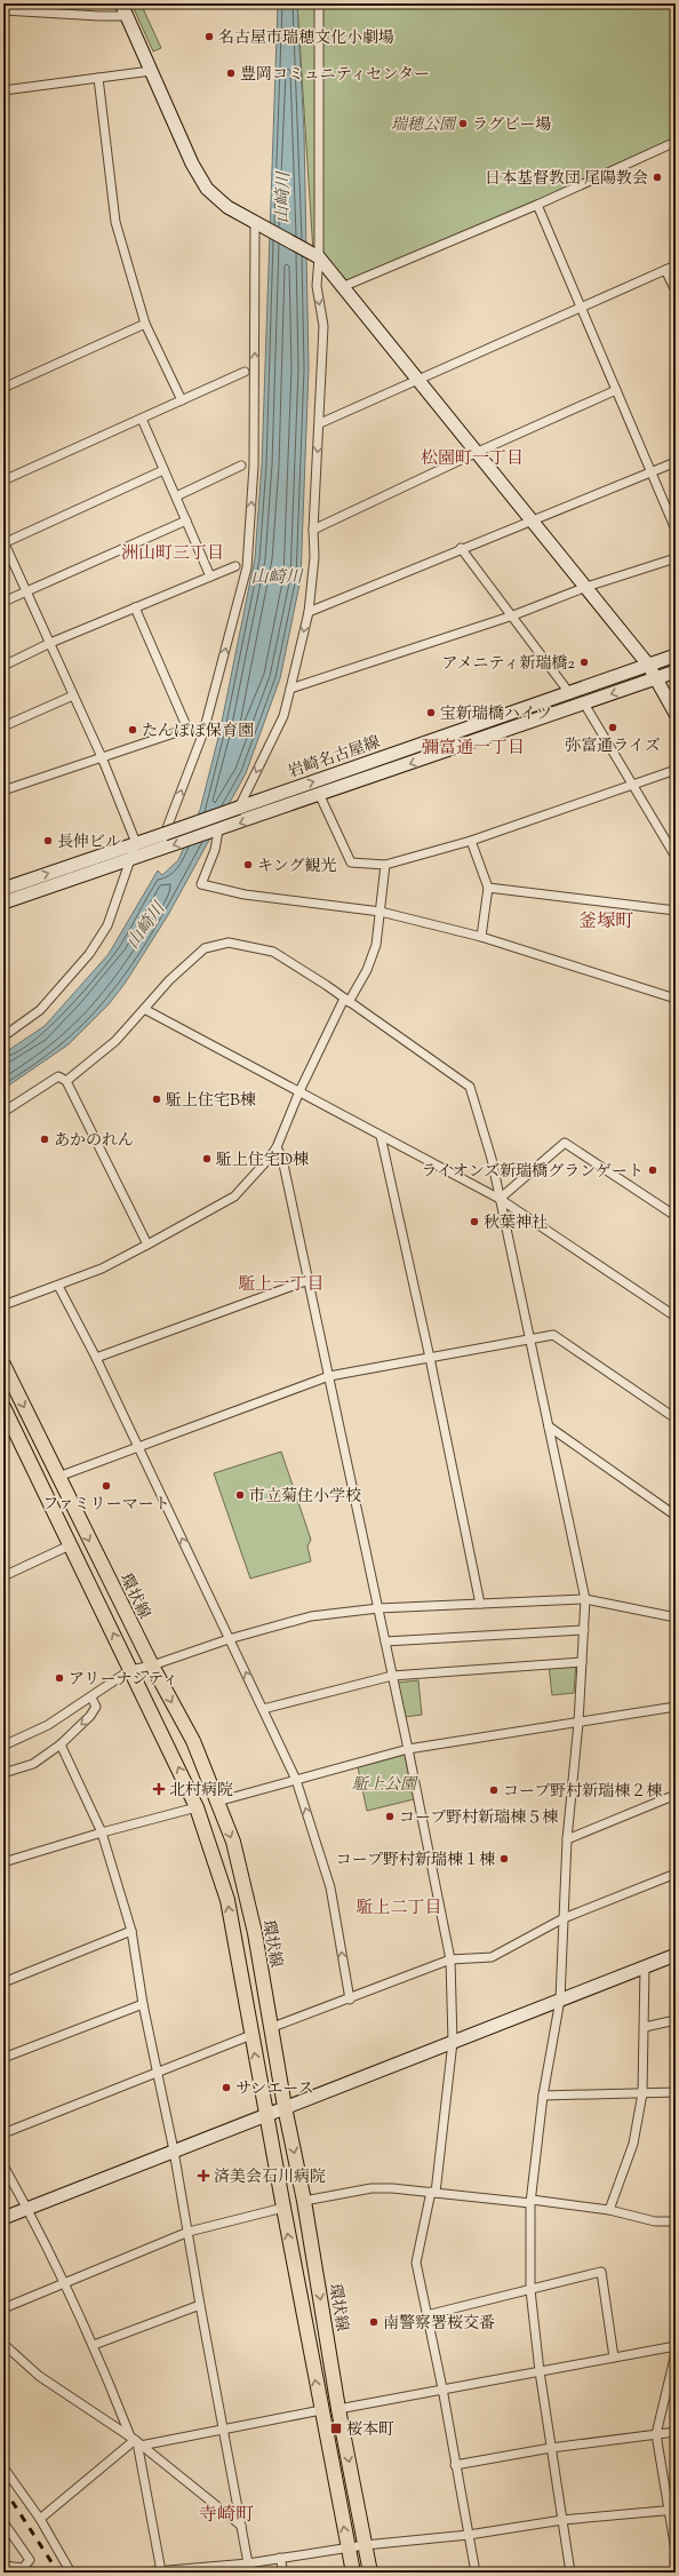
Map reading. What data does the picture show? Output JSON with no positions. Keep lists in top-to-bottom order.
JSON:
{
  "streets": {
    "main road": ["環状線"],
    "street": ["岩崎名古屋線"]
  },
  "districts": [
    "松園町一丁目",
    "洲山町三丁目",
    "彌富通一丁目",
    "釜塚町",
    "駈上一丁目",
    "駈上二丁目",
    "寺崎町"
  ],
  "water": ["山崎川"],
  "parks": ["瑞穂公園", "駈上公園"],
  "places": {
    "other": [
      "名古屋市瑞穂文化小劇場",
      "豊岡コミュニティセンター",
      "ラグビー場",
      "日本基督教団 尾陽教会",
      "アメニティ新瑞橋2",
      "宝新瑞橋ハイツ",
      "弥富通ライズ",
      "たんぽぽ保育園",
      "長伸ビル",
      "キング観光",
      "駈上住宅B棟",
      "あかのれん",
      "駈上住宅D棟",
      "ライオンズ新瑞橋グランゲート",
      "秋葉神社",
      "ファミリーマート",
      "市立菊住小学校",
      "アリーナシティ",
      "コープ野村新瑞棟２棟",
      "コープ野村新瑞棟５棟",
      "コープ野村新瑞棟１棟",
      "サンエース",
      "南警察署桜交番"
    ],
    "health": ["北村病院", "済美会石川病院"],
    "transit": ["桜本町"]
  }
}
